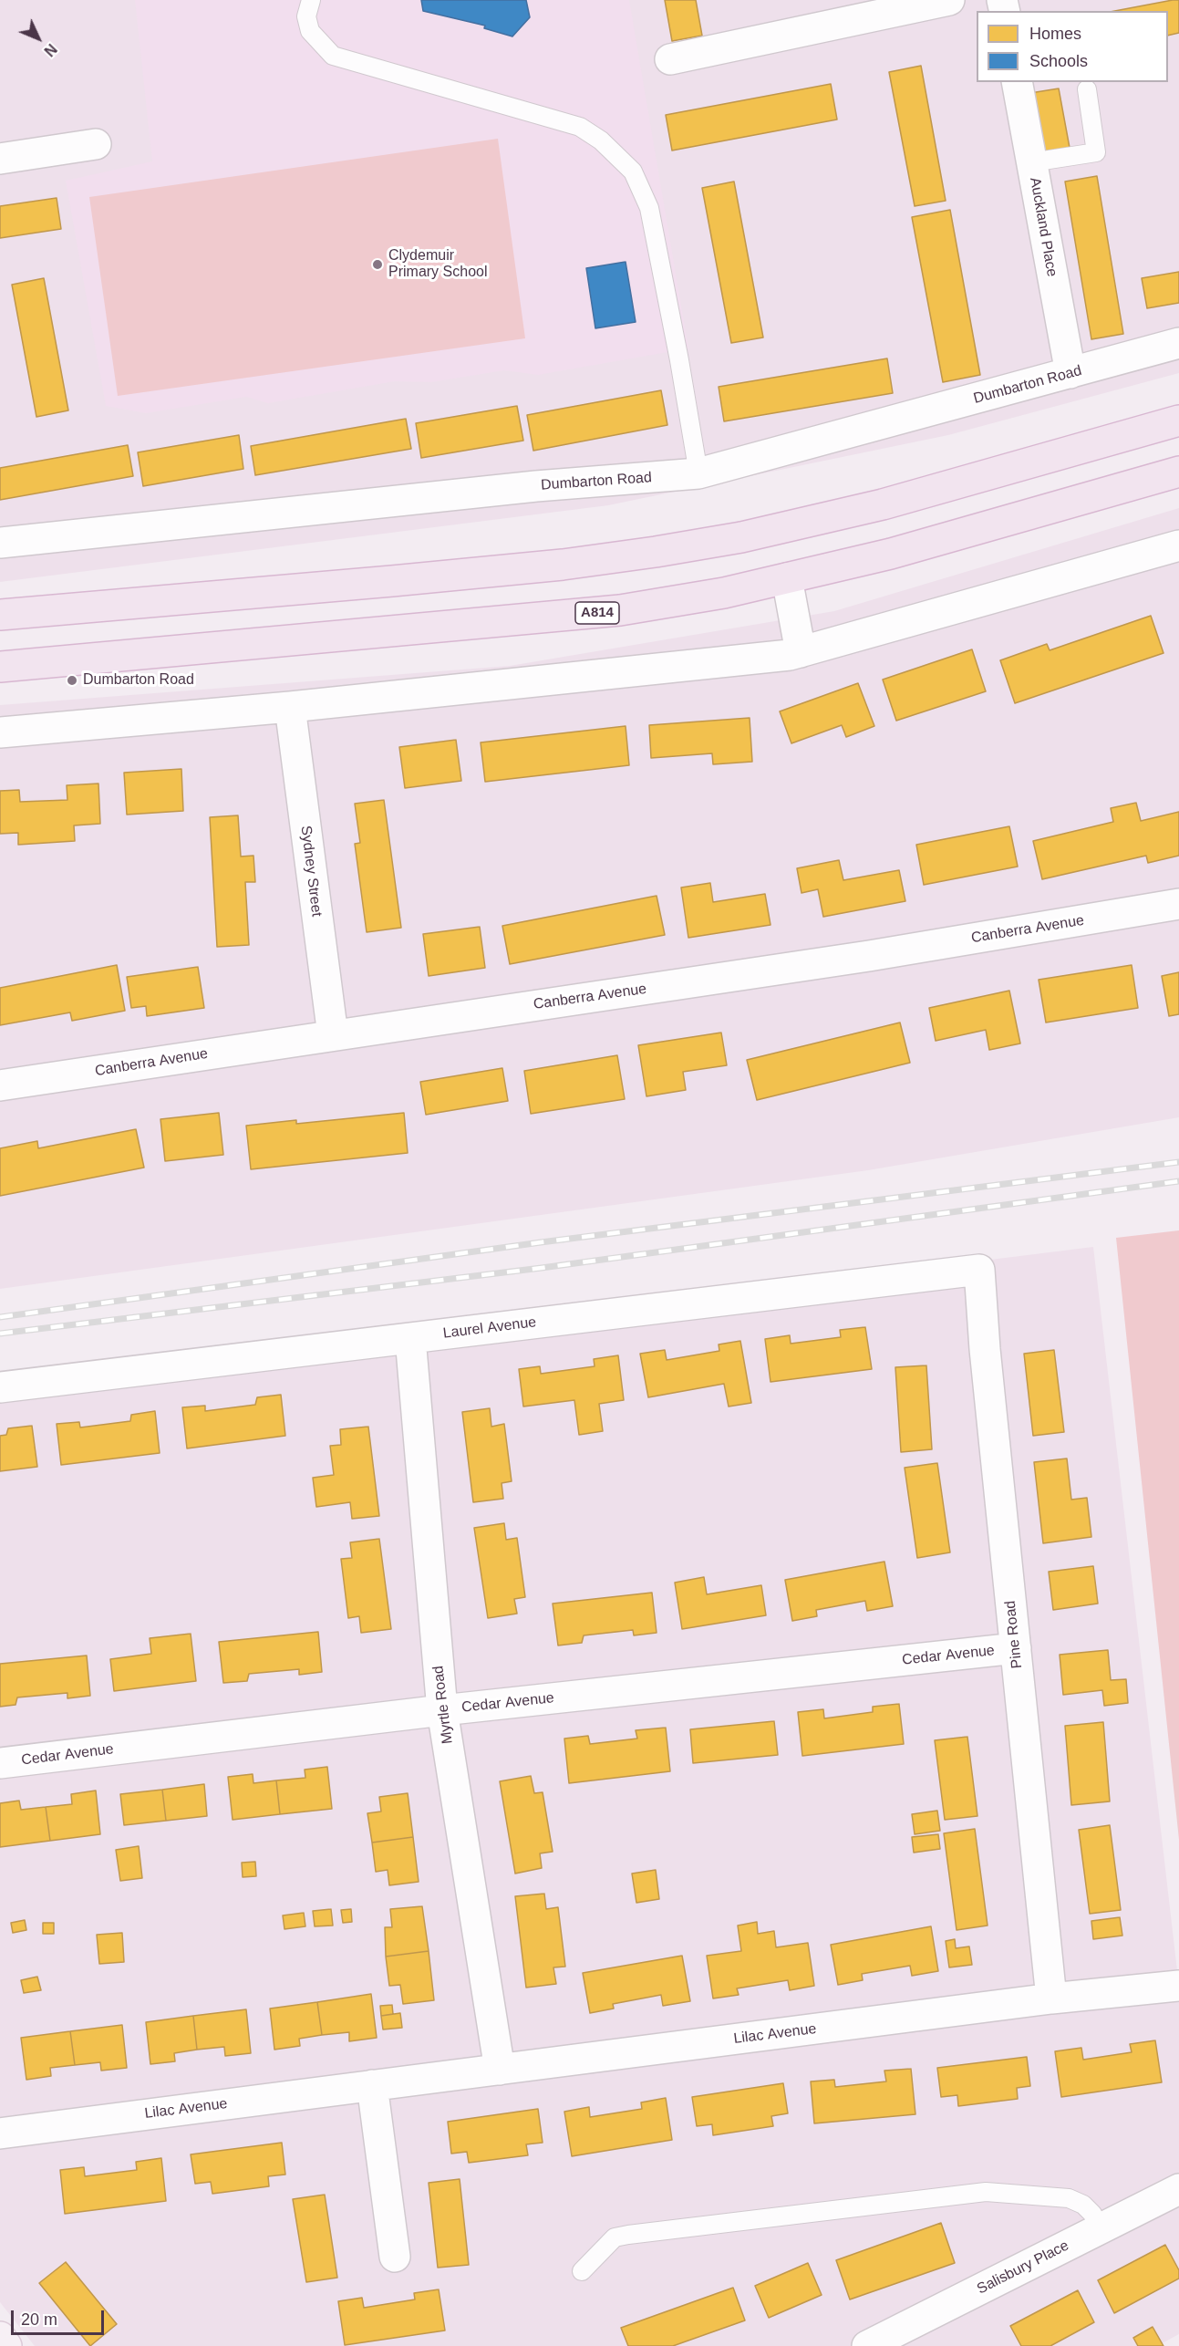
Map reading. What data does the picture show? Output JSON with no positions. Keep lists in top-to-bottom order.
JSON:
{
  "streets": {
    "main road": ["A814"],
    "street": [
      "Auckland Place",
      "Dumbarton Road",
      "Sydney Street",
      "Canberra Avenue",
      "Laurel Avenue",
      "Pine Road",
      "Cedar Avenue",
      "Myrtle Road",
      "Lilac Avenue",
      "Salisbury Place"
    ]
  },
  "crossings": [
    ["Auckland Place", "Dumbarton Road"],
    ["Sydney Street", "Canberra Avenue"],
    ["Laurel Avenue", "Pine Road"],
    ["Laurel Avenue", "Myrtle Road"],
    ["Pine Road", "Cedar Avenue"],
    ["Pine Road", "Lilac Avenue"],
    ["Cedar Avenue", "Myrtle Road"],
    ["Myrtle Road", "Lilac Avenue"]
  ],
  "places": ["Clydemuir Primary School", "Dumbarton Road"],
  "legend": ["Homes", "Schools"],
  "scale_bar": "20 m",
  "north": "bottom right"
}
